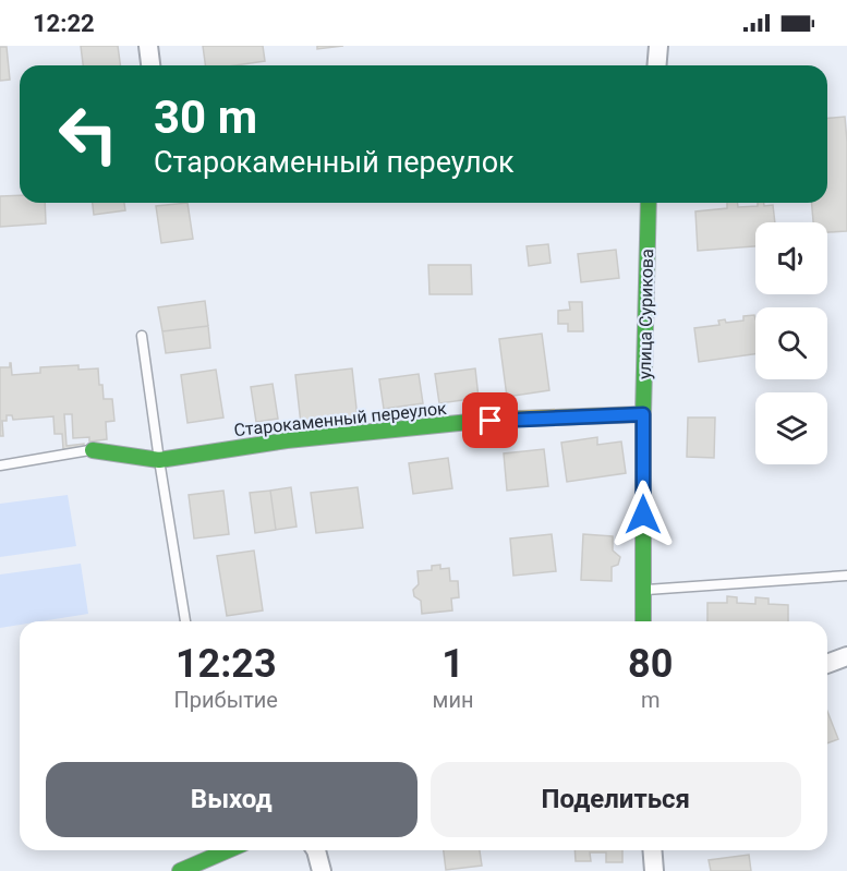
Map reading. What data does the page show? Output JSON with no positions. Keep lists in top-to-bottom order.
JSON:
{
  "streets": {
    "street": ["улица Сурикова", "Старокаменный переулок"]
  },
  "crossings": [
    ["улица Сурикова", "Старокаменный переулок"]
  ],
  "page": {
    "status": "12:22",
    "turn": ["30 m", "Старокаменный переулок"],
    "eta": [
      "12:23",
      "Прибытие",
      "1",
      "мин",
      "80",
      "m"
    ],
    "buttons": ["Выход", "Поделиться"]
  }
}
